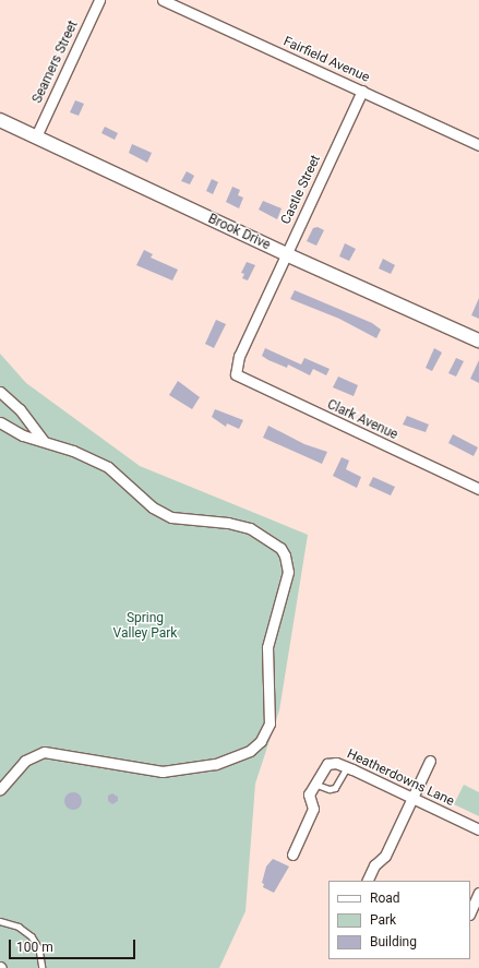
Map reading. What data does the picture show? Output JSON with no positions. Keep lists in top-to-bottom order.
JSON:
{
  "streets": {
    "street": [
      "Fairfield Avenue",
      "Seamers Street",
      "Castle Street",
      "Brook Drive",
      "Clark Avenue",
      "Heatherdowns Lane"
    ]
  },
  "crossings": [
    ["Fairfield Avenue", "Castle Street"],
    ["Seamers Street", "Brook Drive"],
    ["Castle Street", "Brook Drive"],
    ["Castle Street", "Clark Avenue"]
  ],
  "parks": ["Spring Valley Park"],
  "legend": ["Road", "Park", "Building"],
  "scale_bar": "100 m"
}
